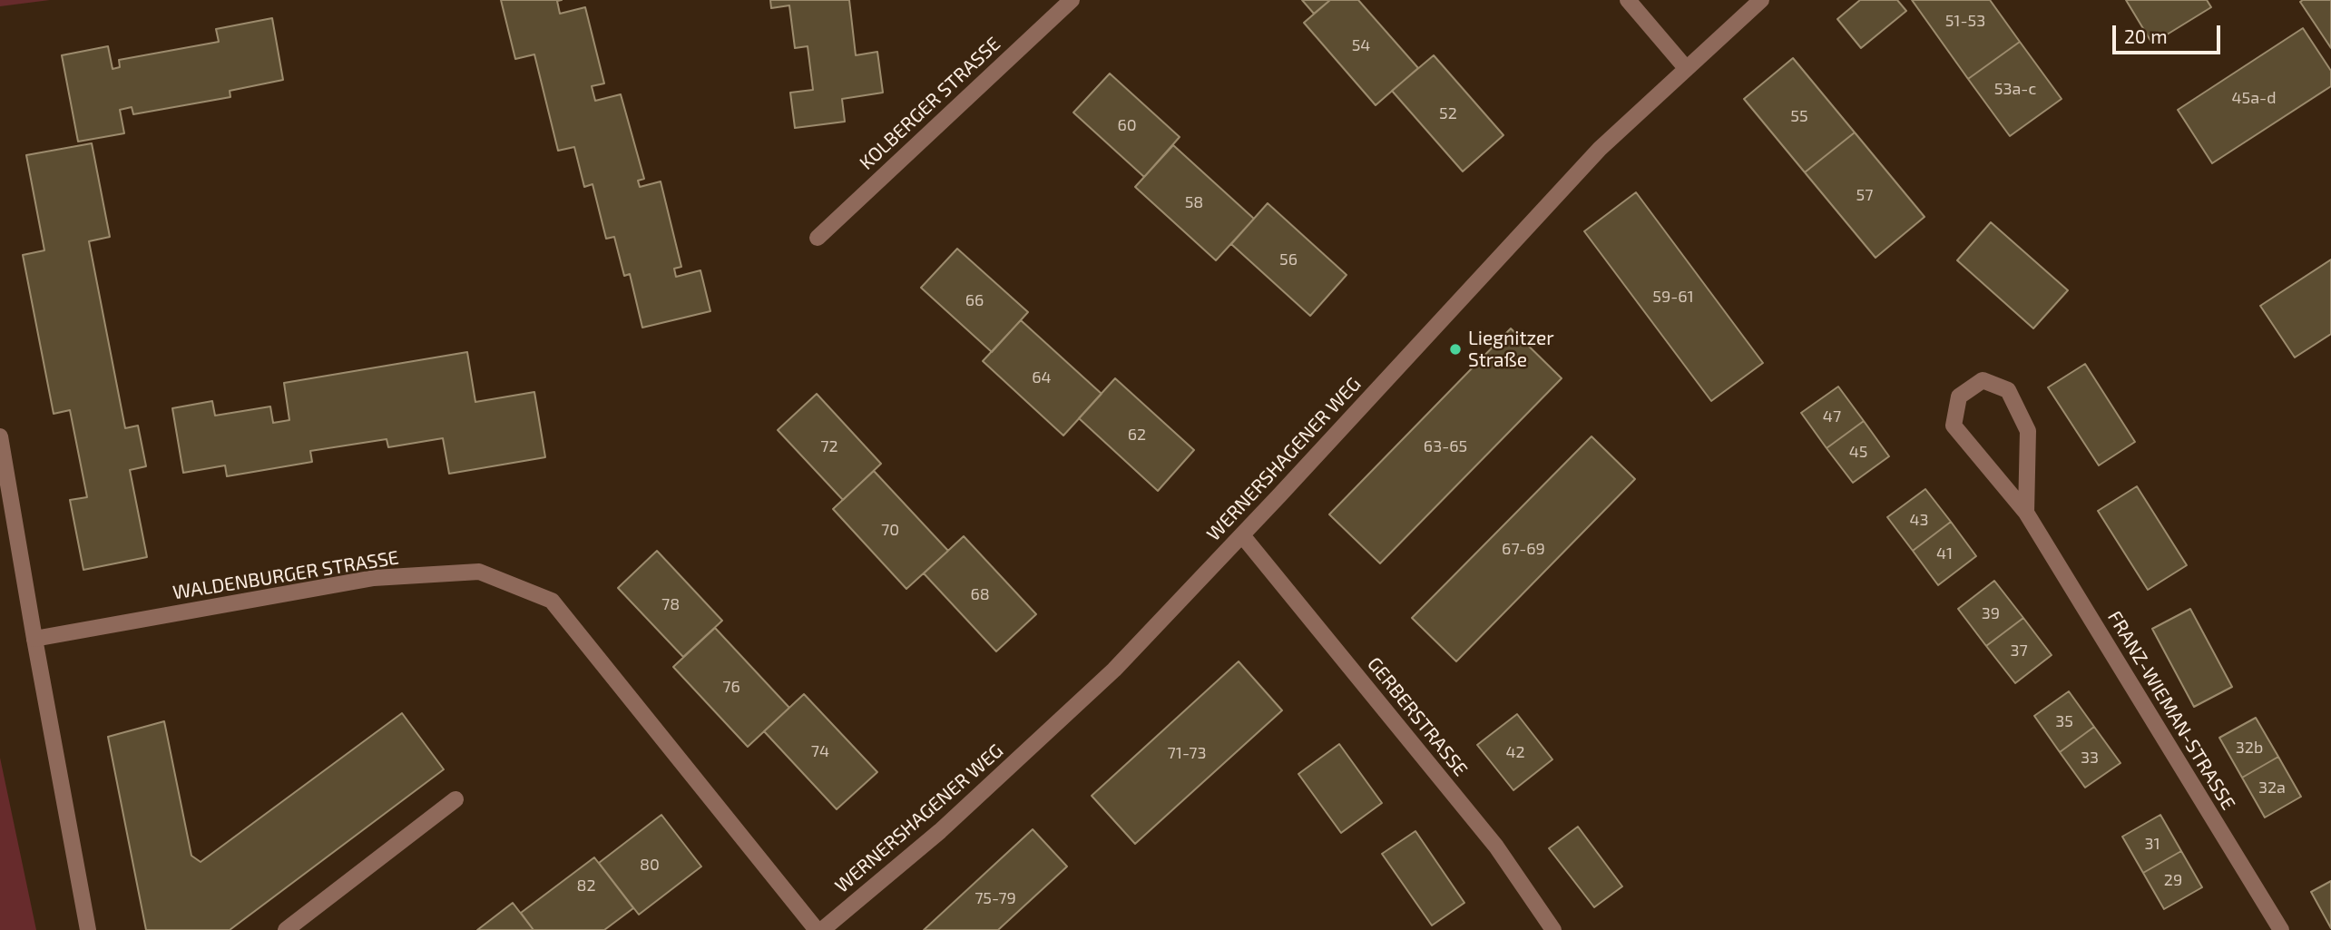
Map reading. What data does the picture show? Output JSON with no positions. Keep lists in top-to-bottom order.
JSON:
{
  "streets": {
    "street": [
      "KOLBERGER STRASSE",
      "WERNERSHAGENER WEG",
      "WALDENBURGER STRASSE",
      "FRANZ-WIEMAN-STRASSE",
      "GERBERSTRASSE"
    ]
  },
  "crossings": [
    ["WERNERSHAGENER WEG", "GERBERSTRASSE"]
  ],
  "places": ["Liegnitzer Straße"],
  "house_numbers": [
    "51-53",
    "54",
    "53a-c",
    "45a-d",
    "52",
    "55",
    "60",
    "57",
    "58",
    "56",
    "59-61",
    "66",
    "64",
    "47",
    "62",
    "72",
    "63-65",
    "45",
    "43",
    "70",
    "67-69",
    "41",
    "68",
    "78",
    "39",
    "37",
    "76",
    "35",
    "32b",
    "74",
    "42",
    "71-73",
    "33",
    "32a",
    "31",
    "80",
    "29",
    "82",
    "75-79"
  ],
  "scale_bar": "20 m"
}
